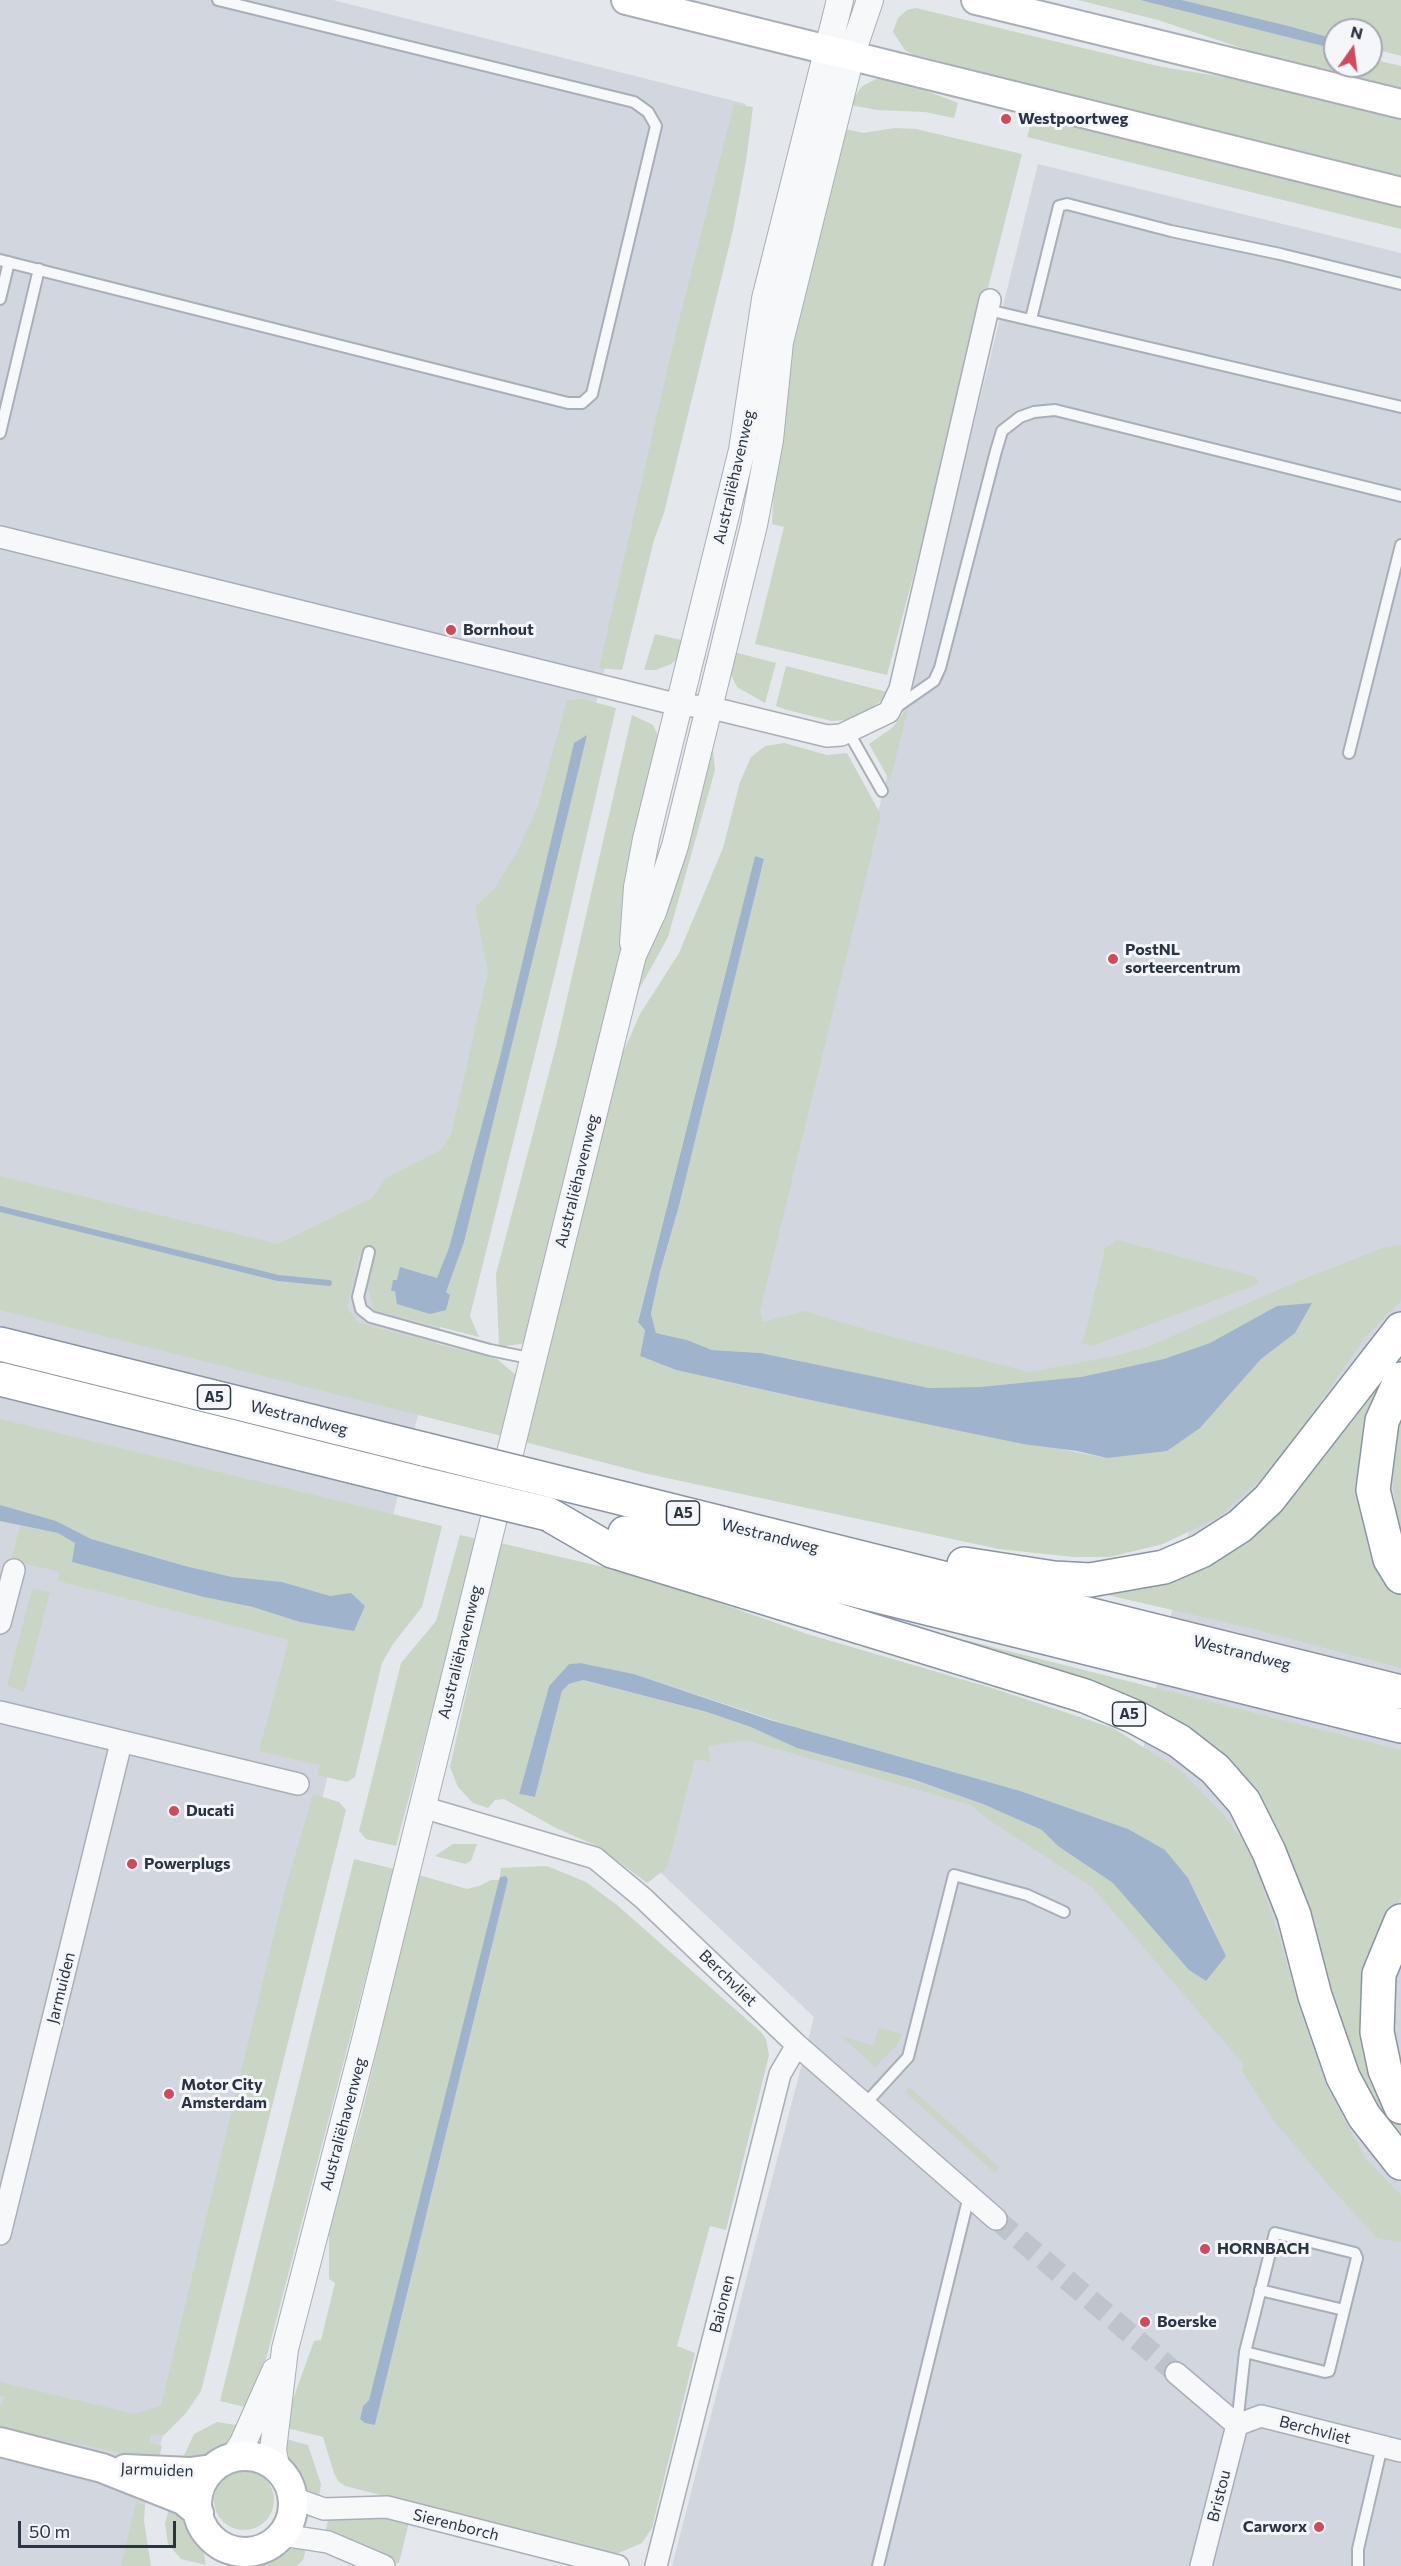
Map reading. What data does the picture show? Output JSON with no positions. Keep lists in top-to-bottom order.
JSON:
{
  "streets": {
    "highway": ["A5", "Westrandweg"],
    "main road": ["Jarmuiden"],
    "street": [
      "Australiëhavenweg",
      "Berchvliet",
      "Baionen",
      "Bristou",
      "Sierenborch"
    ]
  },
  "crossings": [
    ["Australiëhavenweg", "Berchvliet"],
    ["Australiëhavenweg", "Jarmuiden"],
    ["Australiëhavenweg", "Sierenborch"],
    ["A5", "Westrandweg"],
    ["Berchvliet", "Baionen"],
    ["Berchvliet", "Bristou"],
    ["Jarmuiden", "Sierenborch"]
  ],
  "places": [
    "Westpoortweg",
    "Bornhout",
    "PostNL sorteercentrum",
    "Ducati",
    "Powerplugs",
    "Motor City Amsterdam",
    "HORNBACH",
    "Boerske",
    "Carworx"
  ],
  "scale_bar": "50 m",
  "north": "top"
}
